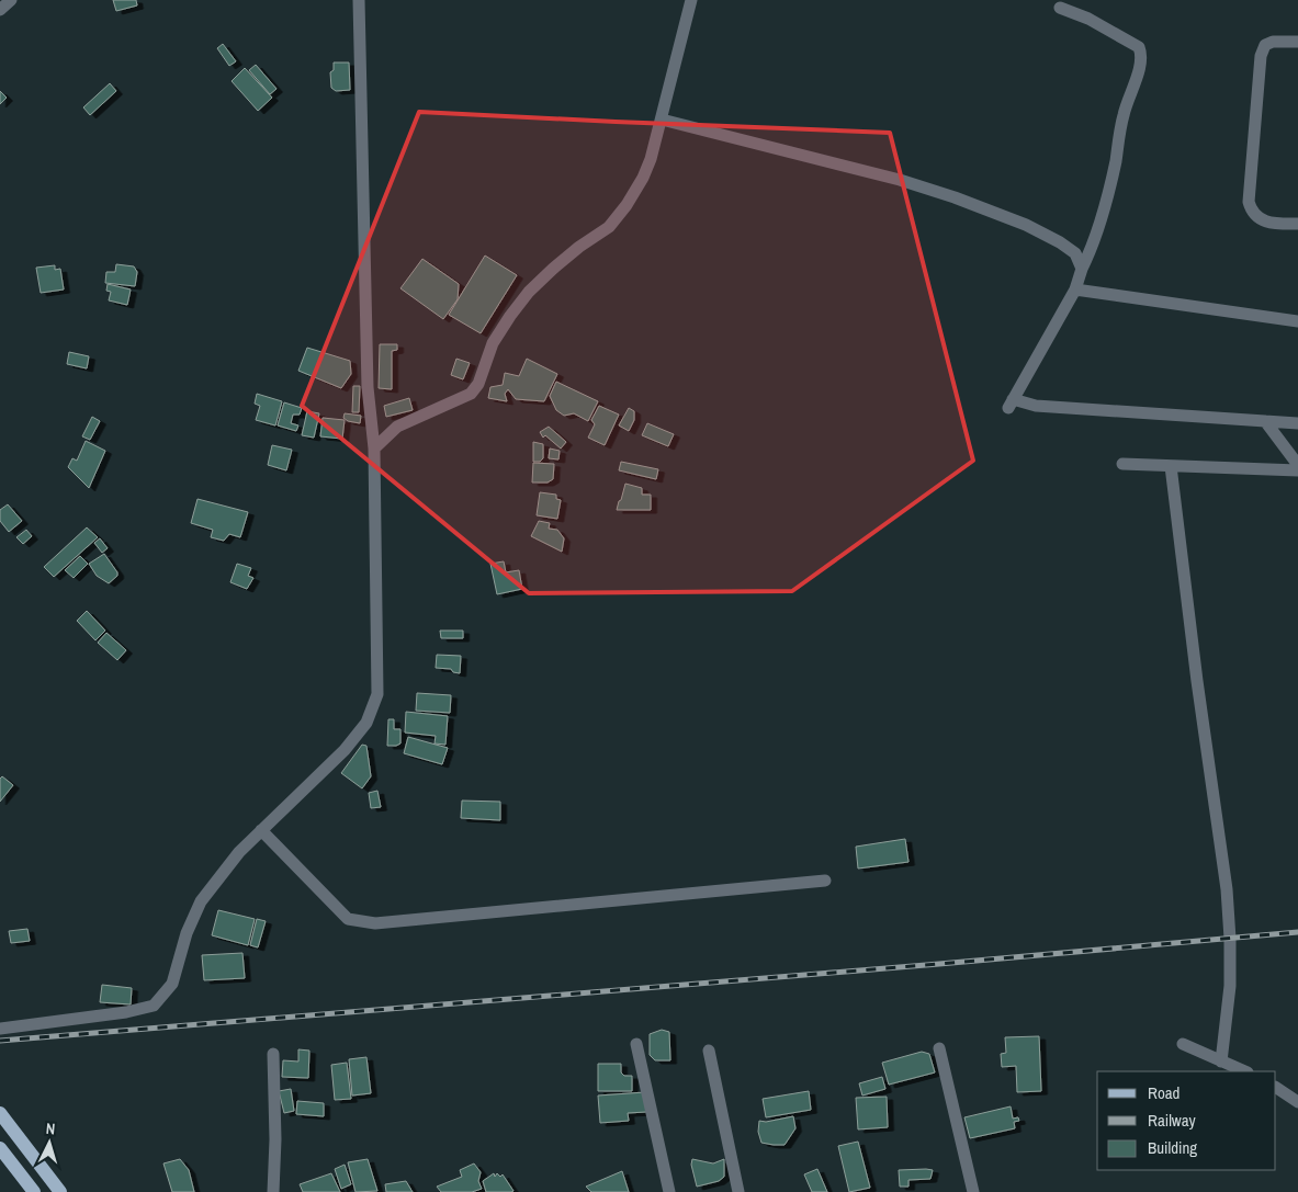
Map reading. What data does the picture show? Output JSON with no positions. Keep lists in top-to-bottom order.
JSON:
{
  "legend": ["Road", "Railway", "Building"],
  "north": "top"
}
